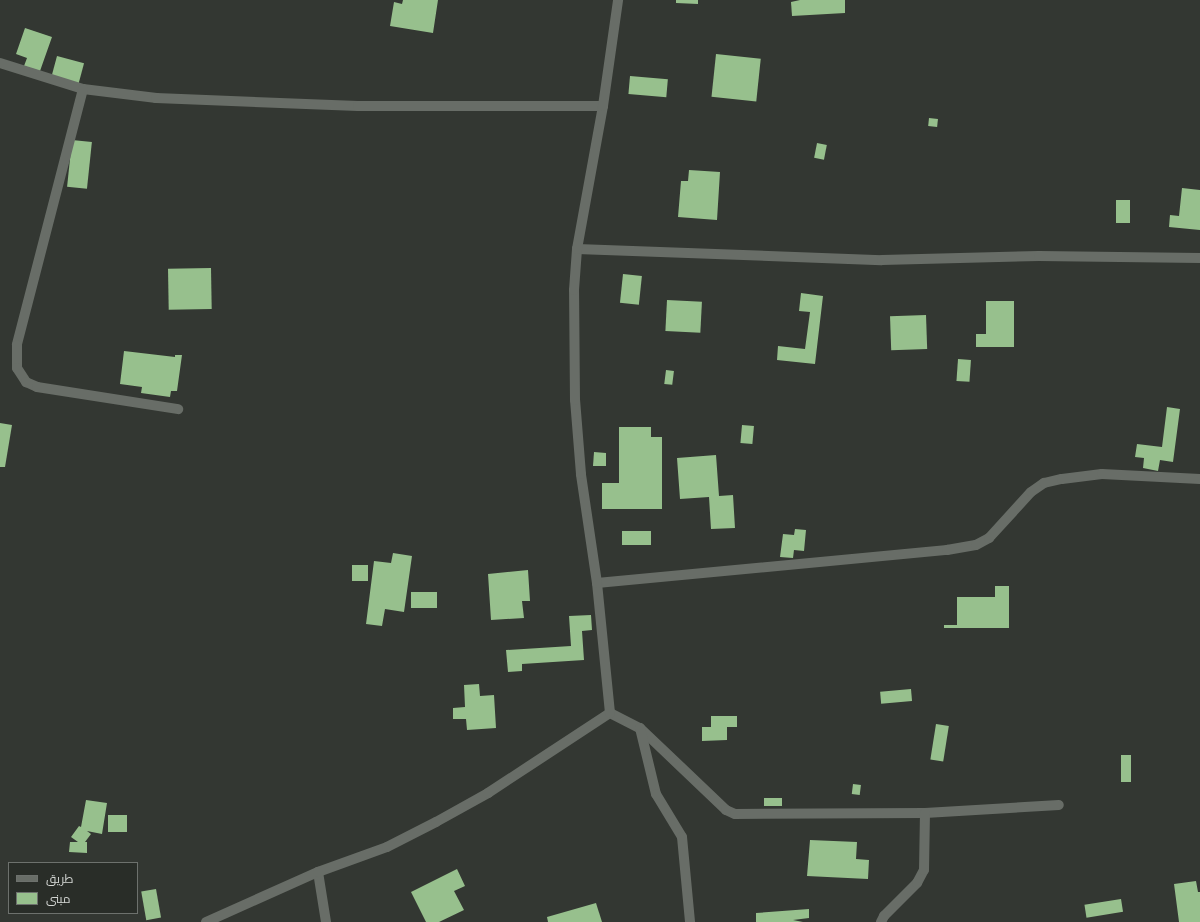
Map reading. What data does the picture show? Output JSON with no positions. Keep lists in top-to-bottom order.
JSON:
{
  "legend": ["طريق", "مبنى"]
}
